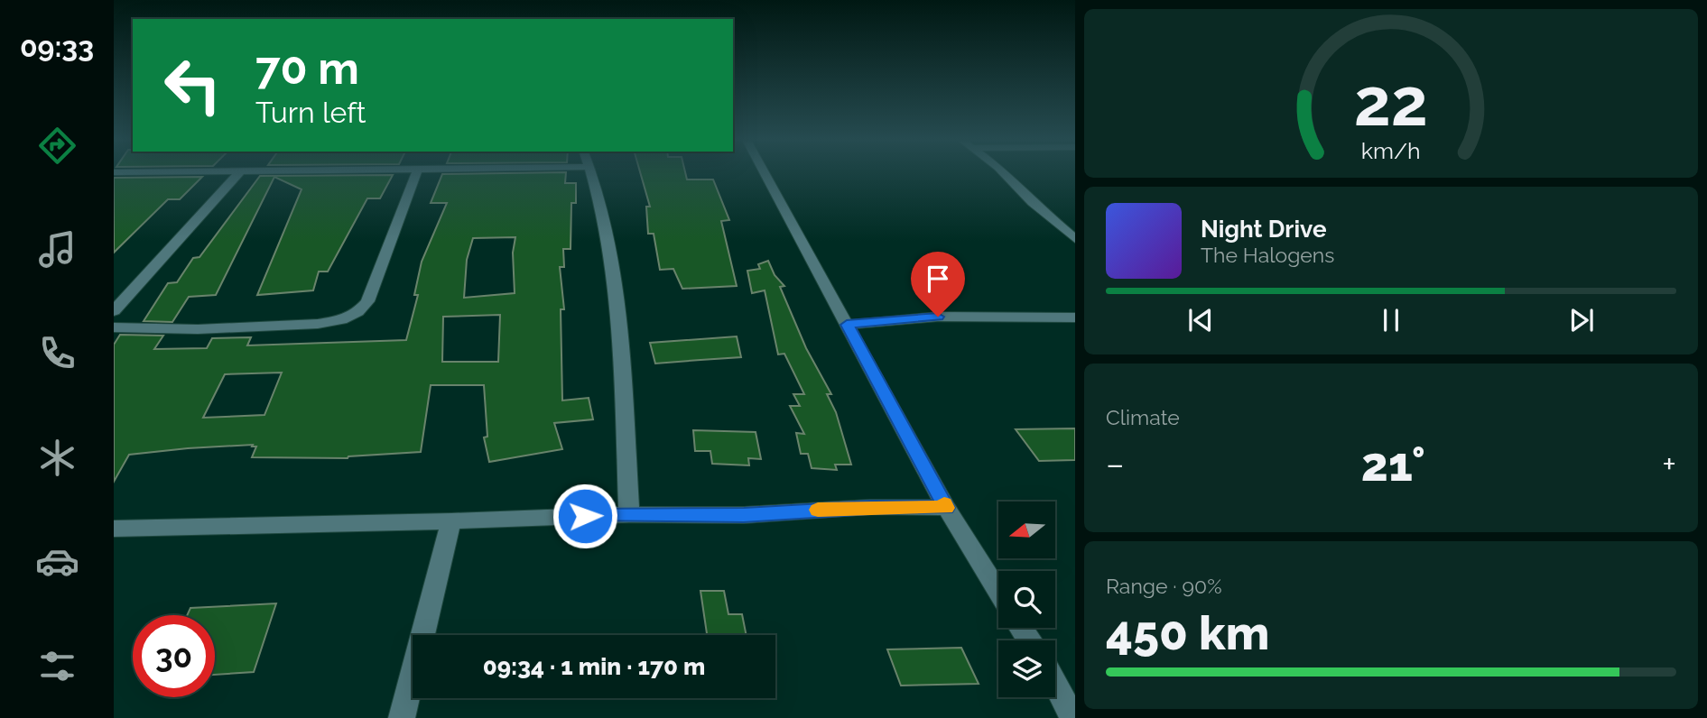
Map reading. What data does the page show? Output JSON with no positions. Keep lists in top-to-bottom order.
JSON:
{
  "north": "left",
  "page": {
    "tabs": "09:33",
    "turn": ["70 m", "Turn left"],
    "song": ["Night Drive", "The Halogens"],
    "tile": [
      "Climate",
      ["Range · 90%", "450 km"]
    ],
    "heat": ["−", "21°", "+"],
    "limit": "30",
    "trip": "09:34 · 1 min · 170 m",
    "gauge": ["22", "km/h"]
  }
}
